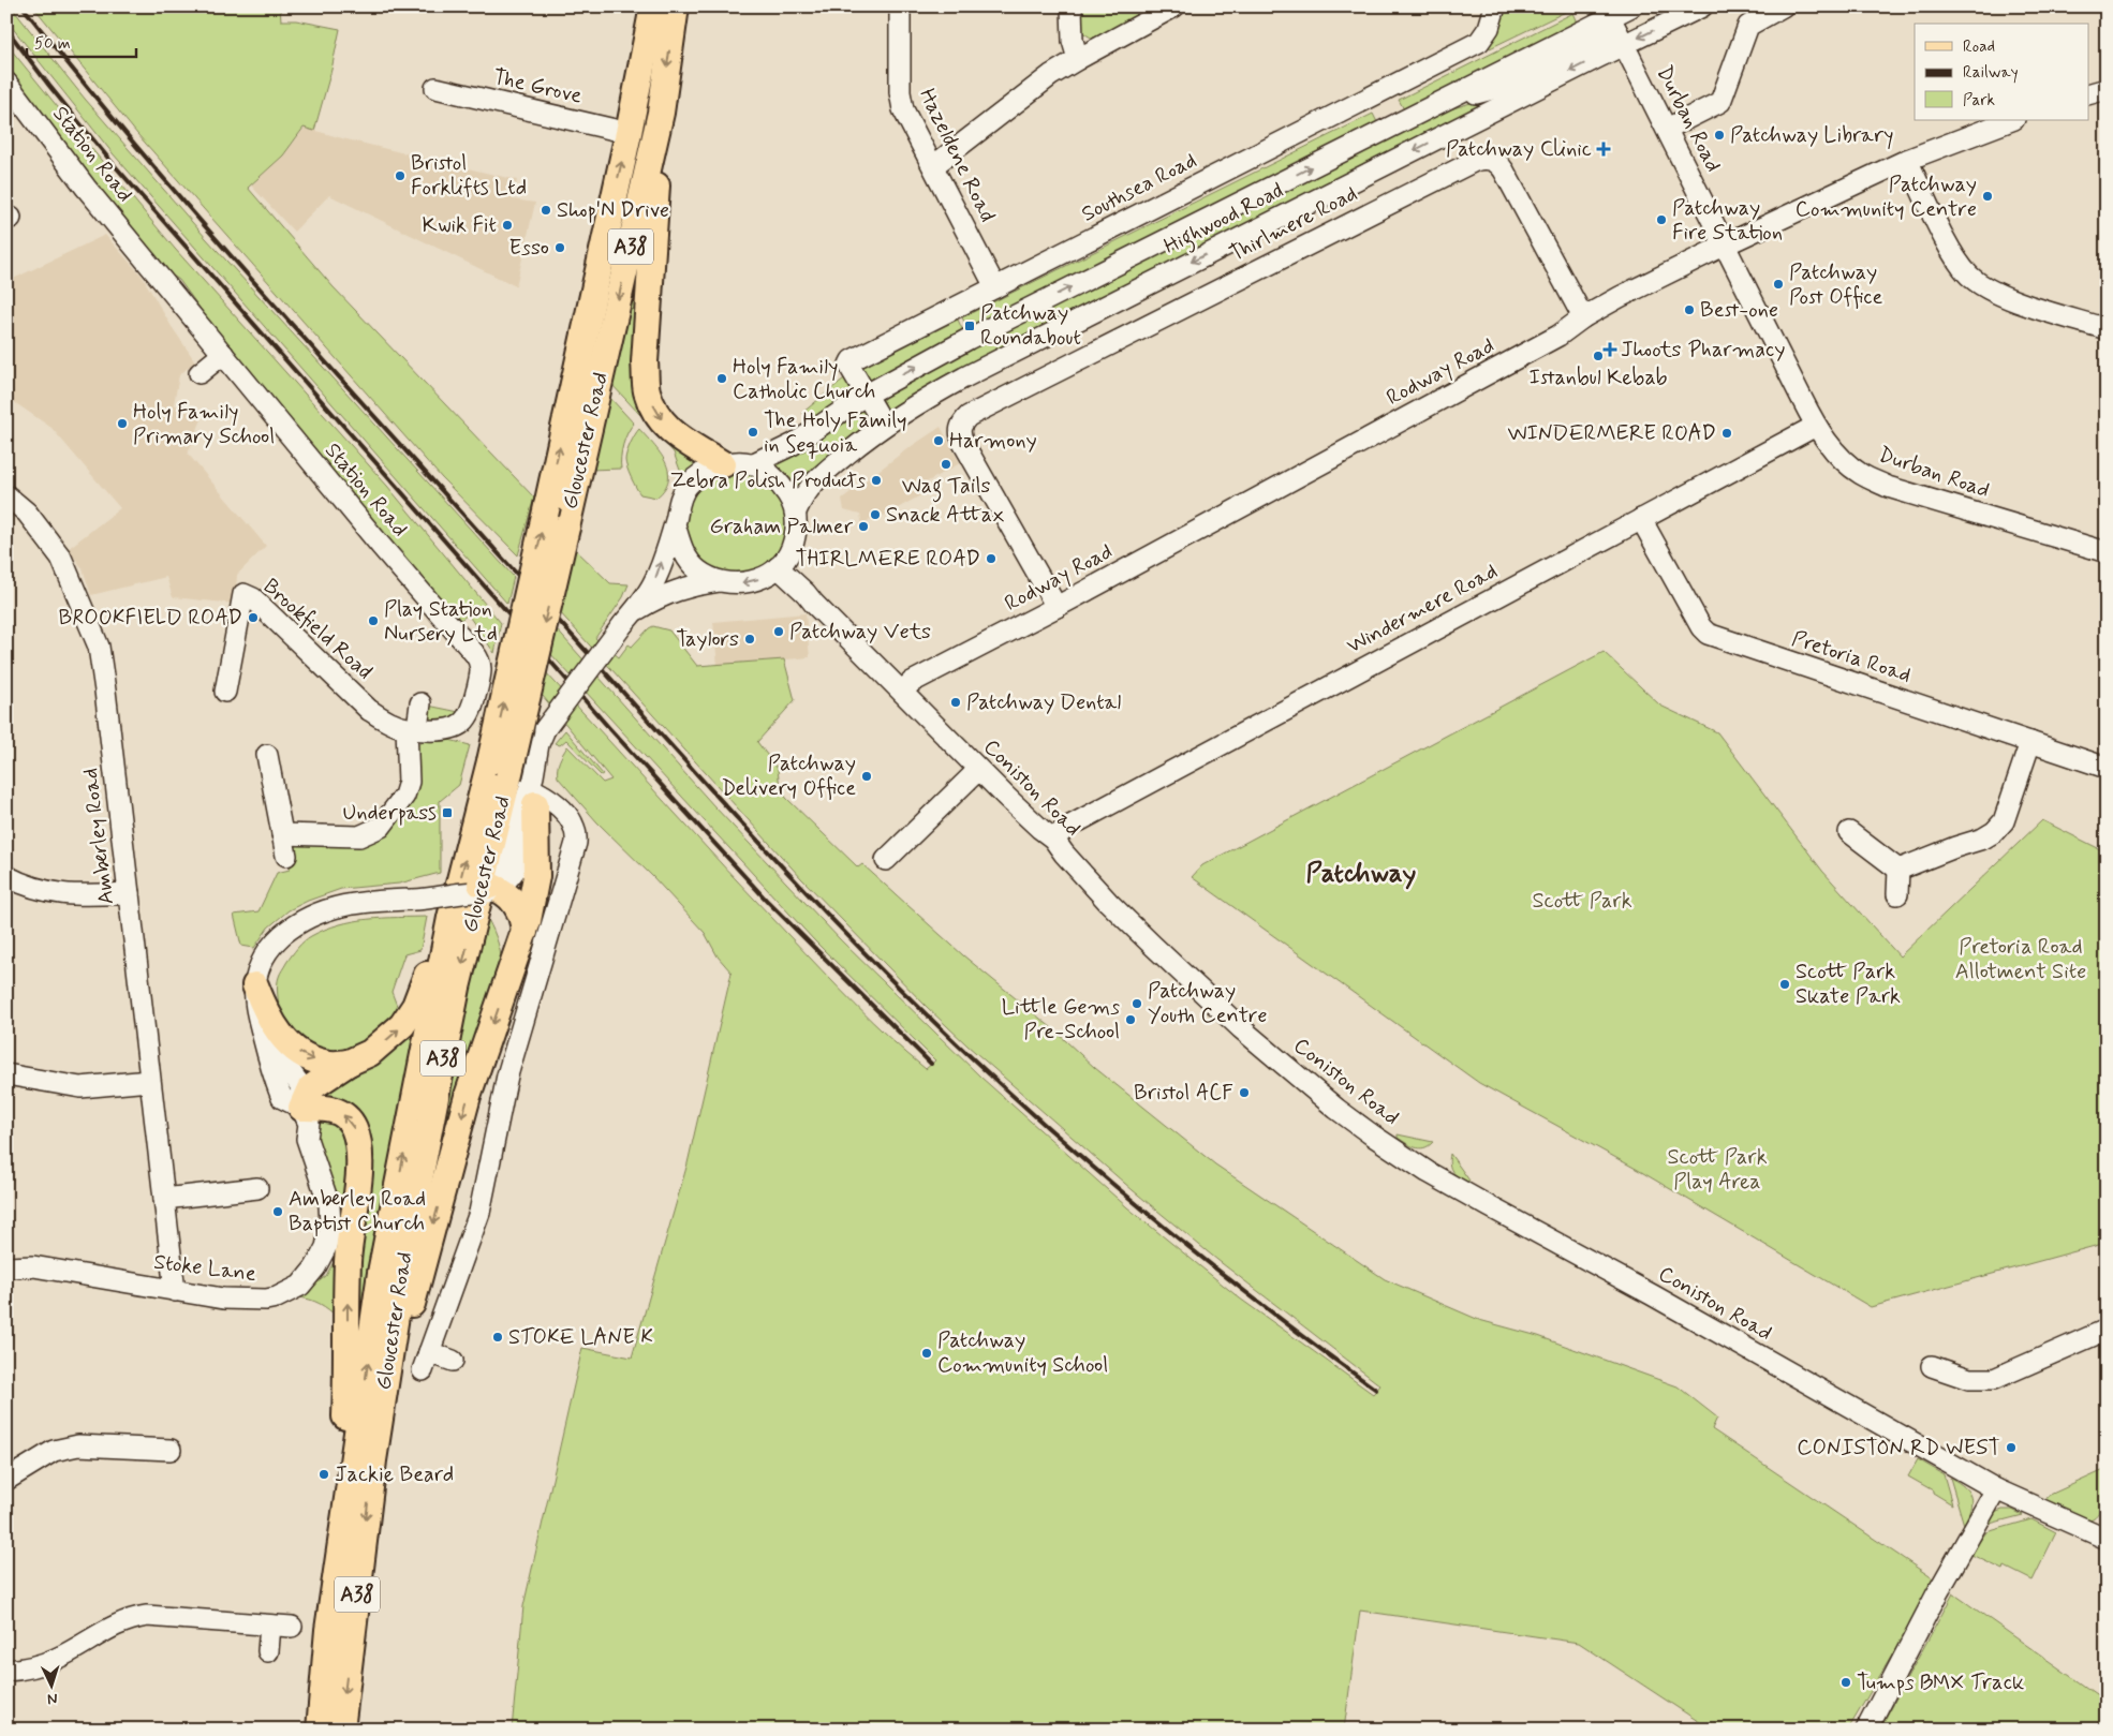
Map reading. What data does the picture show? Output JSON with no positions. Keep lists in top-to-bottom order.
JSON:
{
  "streets": {
    "main road": ["A38", "Gloucester Road"],
    "street": [
      "The Grove",
      "Durban Road",
      "Station Road",
      "Hazeldene Road",
      "Southsea Road",
      "Highwood Road",
      "Thirlmere Road",
      "Rodway Road",
      "Windermere Road",
      "Brookfield Road",
      "Pretoria Road",
      "Coniston Road",
      "Amberley Road",
      "Stoke Lane"
    ]
  },
  "crossings": [
    ["The Grove", "Gloucester Road"],
    ["Durban Road", "Highwood Road"],
    ["Durban Road", "Rodway Road"],
    ["Durban Road", "Windermere Road"],
    ["Station Road", "Brookfield Road"],
    ["Hazeldene Road", "Southsea Road"],
    ["Southsea Road", "Highwood Road"],
    ["Highwood Road", "Coniston Road"],
    ["Thirlmere Road", "Rodway Road"],
    ["Rodway Road", "Coniston Road"],
    ["Windermere Road", "Pretoria Road"],
    ["Windermere Road", "Coniston Road"],
    ["Amberley Road", "Stoke Lane"]
  ],
  "districts": ["Patchway"],
  "parks": ["Scott Park", "Pretoria Road Allotment Site", "Scott Park Play Area"],
  "places": {
    "other": [
      "Patchway Library",
      "Bristol Forklifts Ltd",
      "Patchway Community Centre",
      "Shop'N Drive",
      "Patchway Fire Station",
      "Kwik Fit",
      "Esso",
      "Patchway Post Office",
      "Best-one",
      "Istanbul Kebab",
      "Holy Family Catholic Church",
      "Holy Family Primary School",
      "The Holy Family in Sequoia",
      "WINDERMERE ROAD",
      "Harmony",
      "Wag Tails",
      "Zebra Polish Products",
      "Snack Attax",
      "Graham Palmer",
      "THIRLMERE ROAD",
      "BROOKFIELD ROAD",
      "Play Station Nursery Ltd",
      "Patchway Vets",
      "Taylors",
      "Patchway Dental",
      "Patchway Delivery Office",
      "Scott Park Skate Park",
      "Patchway Youth Centre",
      "Little Gems Pre-School",
      "Bristol ACF",
      "Amberley Road Baptist Church",
      "STOKE LANE K",
      "Patchway Community School",
      "CONISTON RD WEST",
      "Jackie Beard",
      "Tumps BMX Track"
    ],
    "health": ["Patchway Clinic", "Jhoots Pharmacy"],
    "transit": ["Patchway Roundabout", "Underpass"]
  },
  "legend": ["Road", "Railway", "Park"],
  "scale_bar": "50 m",
  "north": "bottom"
}
